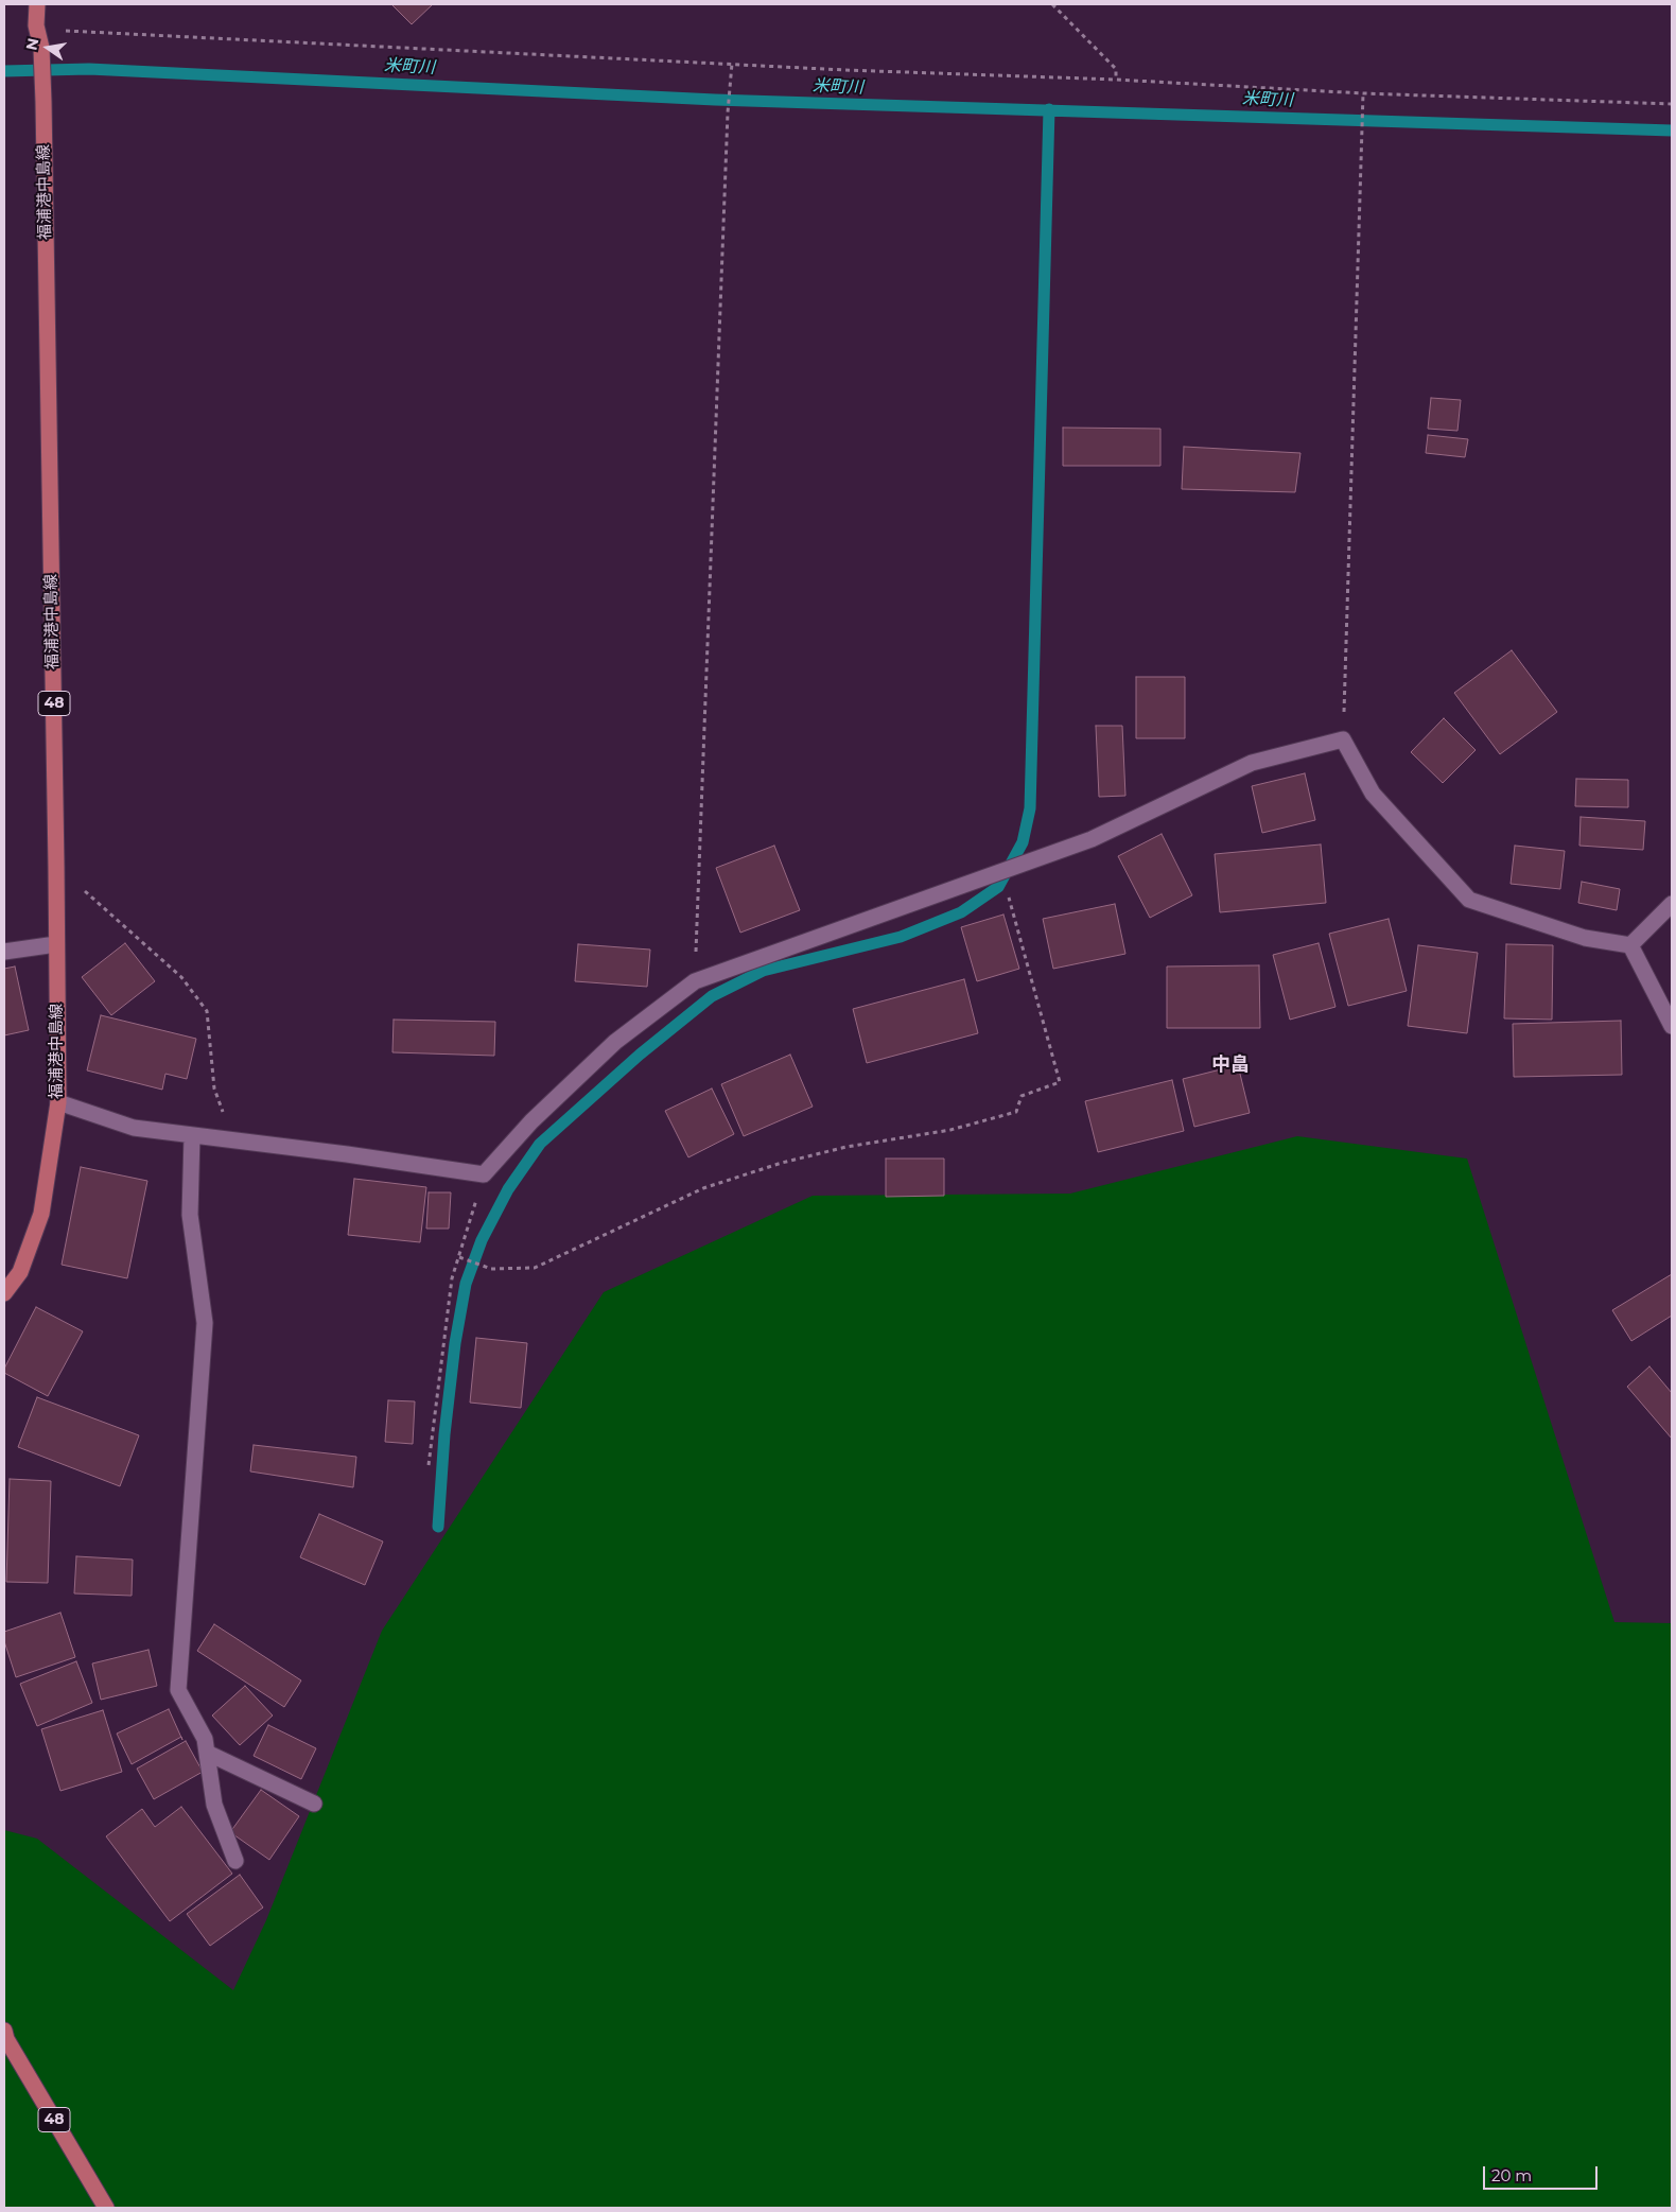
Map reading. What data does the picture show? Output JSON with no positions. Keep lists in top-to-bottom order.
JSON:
{
  "streets": {
    "main road": ["福浦港中島線", "48"]
  },
  "districts": ["中畠"],
  "water": ["米町川"],
  "scale_bar": "20 m",
  "north": "left"
}
